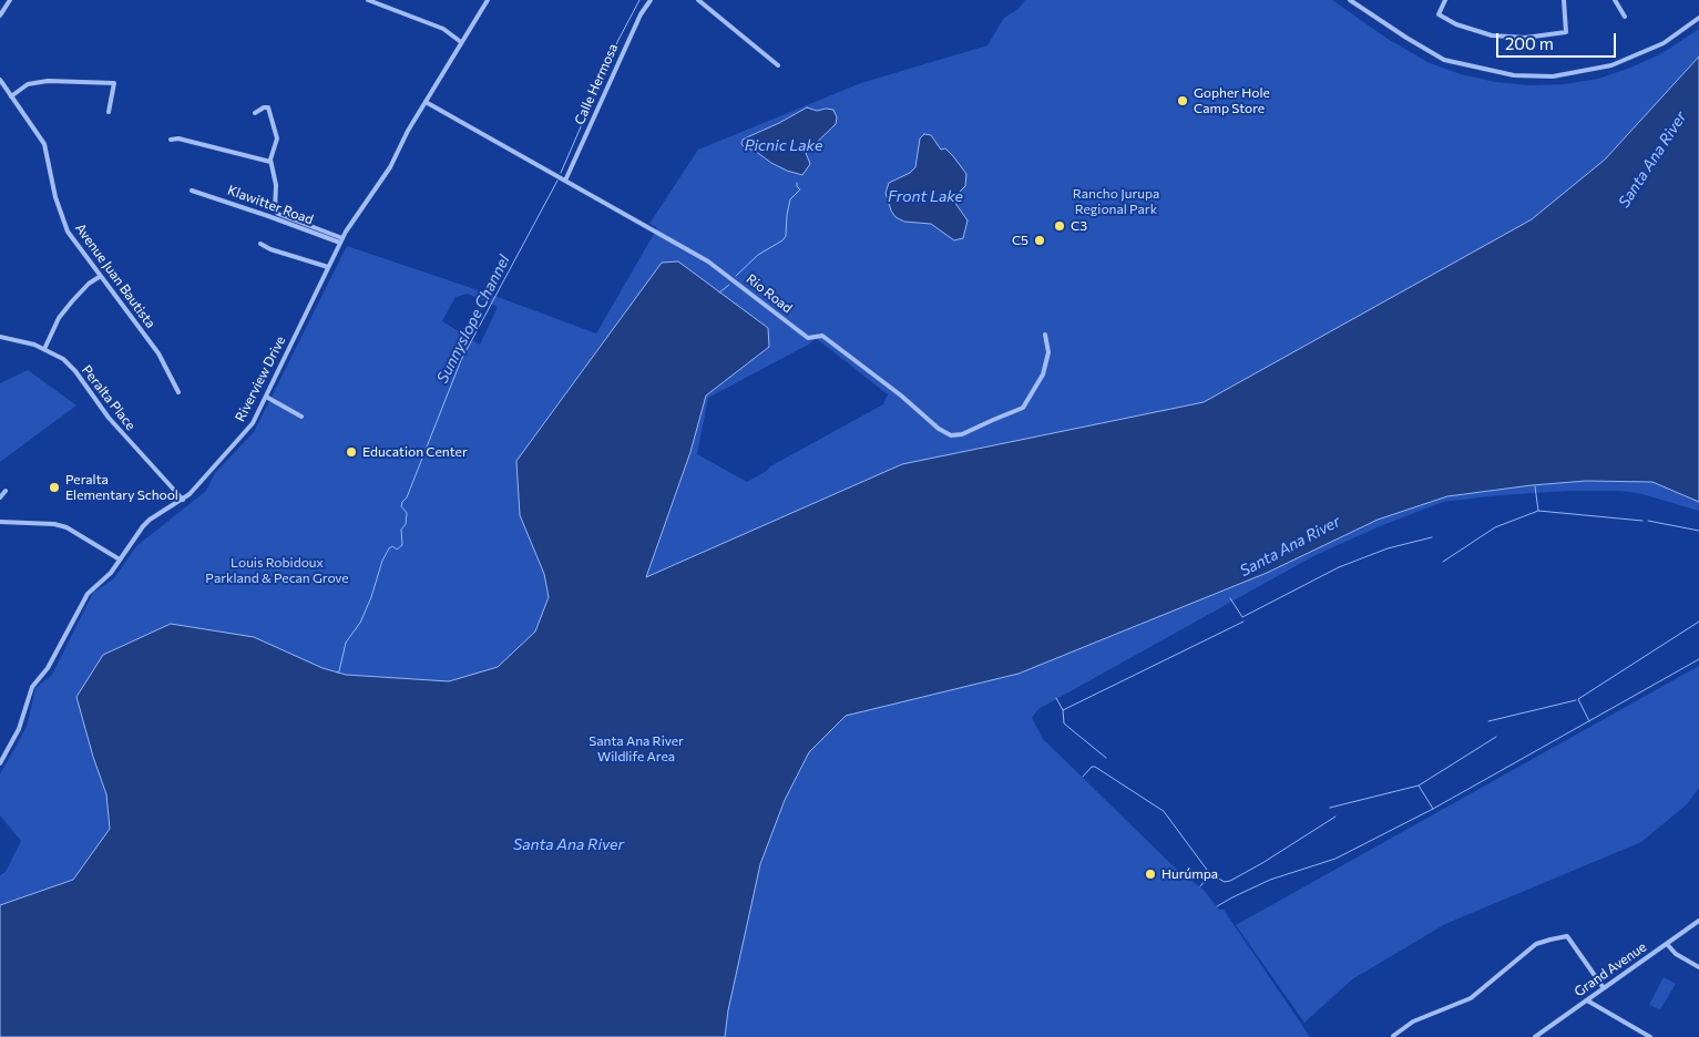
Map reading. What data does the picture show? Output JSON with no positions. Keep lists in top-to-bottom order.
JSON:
{
  "streets": {
    "street": [
      "Calle Hermosa",
      "Klawitter Road",
      "Avenue Juan Bautista",
      "Rio Road",
      "Riverview Drive",
      "Peralta Place",
      "Grand Avenue"
    ]
  },
  "crossings": [
    ["Calle Hermosa", "Rio Road"],
    ["Klawitter Road", "Riverview Drive"],
    ["Rio Road", "Riverview Drive"],
    ["Riverview Drive", "Peralta Place"]
  ],
  "water": [
    "Picnic Lake",
    "Santa Ana River",
    "Front Lake",
    "Sunnyslope Channel"
  ],
  "parks": ["Rancho Jurupa Regional Park", "Louis Robidoux Parkland & Pecan Grove", "Santa Ana River Wildlife Area"],
  "places": [
    "Gopher Hole Camp Store",
    "C3",
    "C5",
    "Education Center",
    "Peralta Elementary School",
    "Hurúmpa"
  ],
  "scale_bar": "200 m"
}
